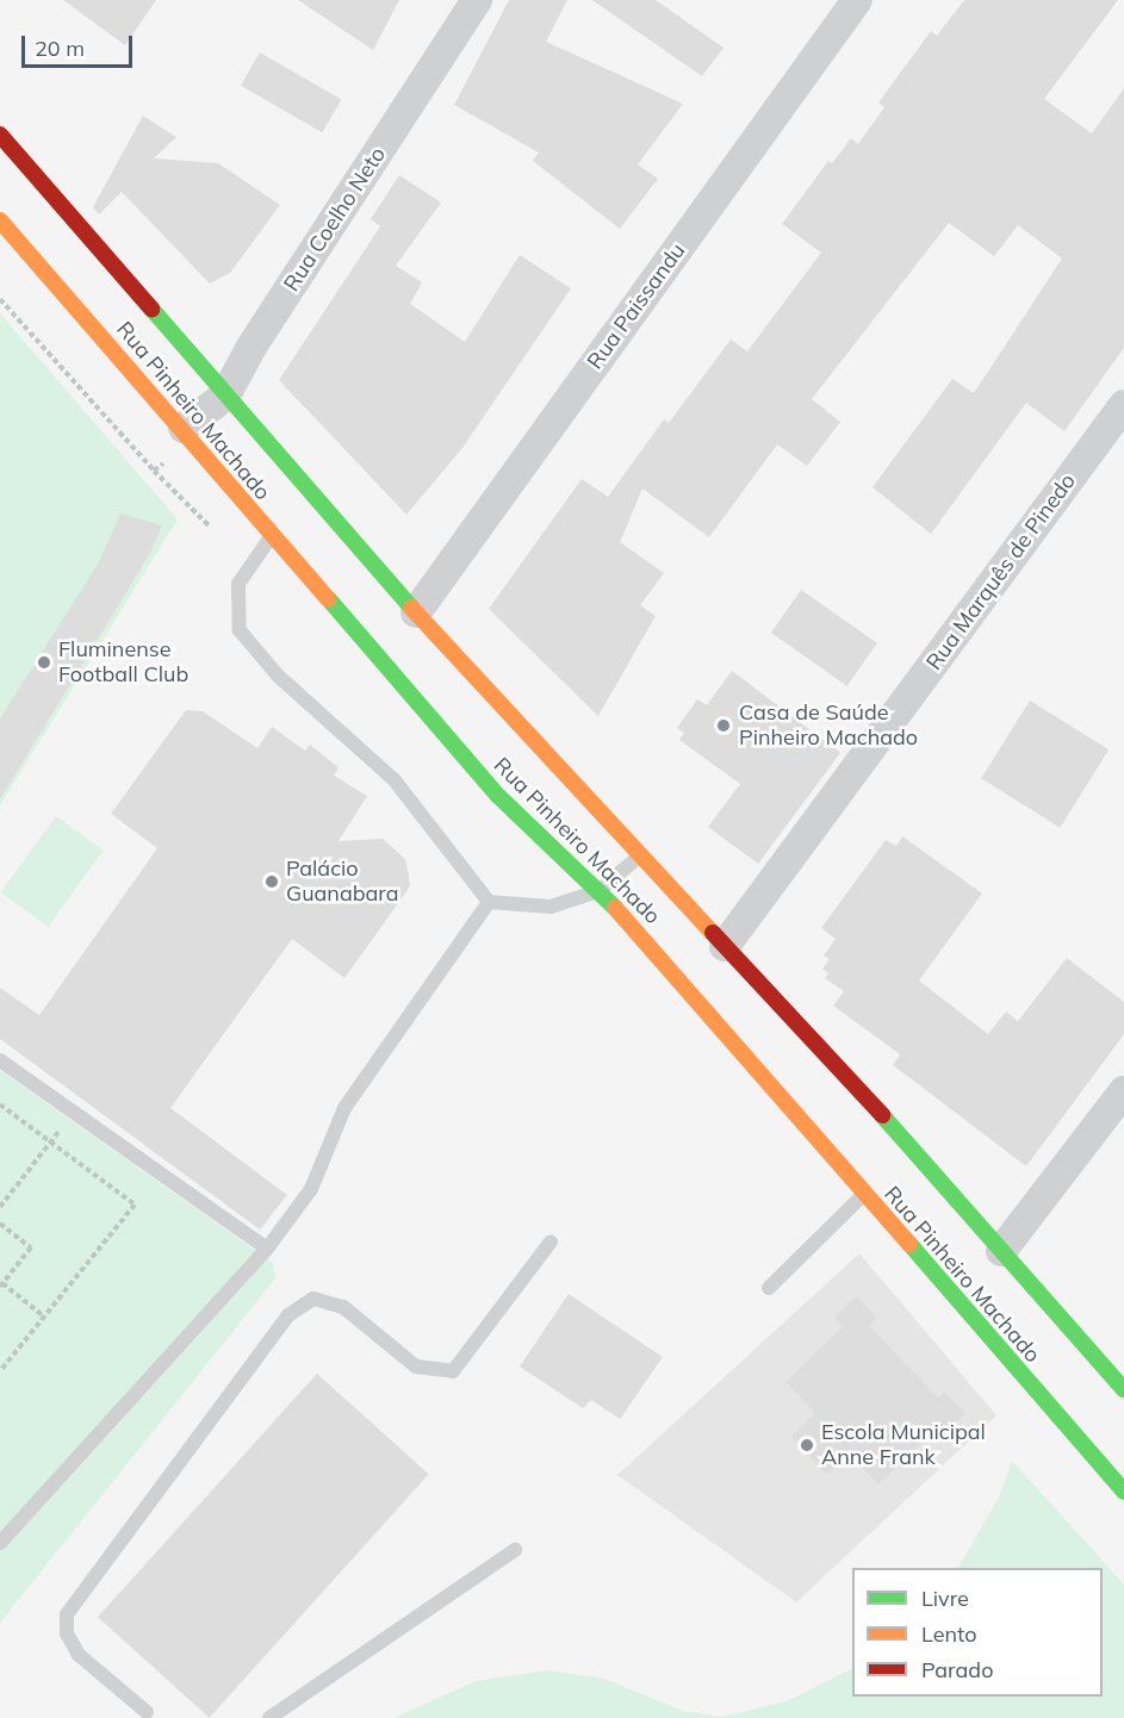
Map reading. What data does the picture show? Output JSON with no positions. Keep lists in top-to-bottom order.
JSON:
{
  "streets": {
    "main road": ["Rua Pinheiro Machado"],
    "street": ["Rua Coelho Neto", "Rua Paissandu", "Rua Marquês de Pinedo"]
  },
  "crossings": [
    ["Rua Coelho Neto", "Rua Pinheiro Machado"],
    ["Rua Paissandu", "Rua Pinheiro Machado"],
    ["Rua Pinheiro Machado", "Rua Marquês de Pinedo"]
  ],
  "places": [
    "Fluminense Football Club",
    "Casa de Saúde Pinheiro Machado",
    "Palácio Guanabara",
    "Escola Municipal Anne Frank"
  ],
  "legend": ["Livre", "Lento", "Parado"],
  "scale_bar": "20 m"
}
